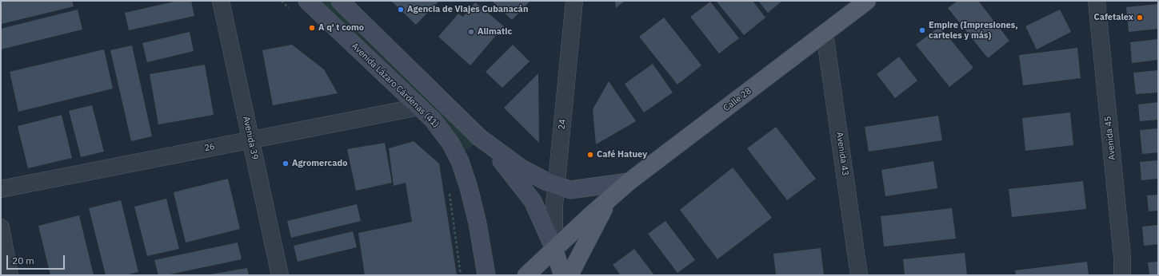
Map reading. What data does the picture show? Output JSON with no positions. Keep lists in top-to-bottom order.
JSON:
{
  "streets": {
    "main road": ["Avenida Lázaro Cárdenas (41)", "Calle 28"],
    "street": [
      "24",
      "Avenida 39",
      "Avenida 45",
      "26",
      "Avenida 43"
    ]
  },
  "crossings": [
    ["Avenida Lázaro Cárdenas (41)", "26"],
    ["Calle 28", "24"],
    ["Calle 28", "Avenida 43"],
    ["Avenida 39", "26"]
  ],
  "places": [
    "Agencia de Viajes Cubanacán",
    "Cafetalex",
    "A q' t como",
    "Empire (Impresiones, carteles y más)",
    "Alimatic",
    "Café Hatuey",
    "Agromercado"
  ],
  "scale_bar": "20 m"
}
